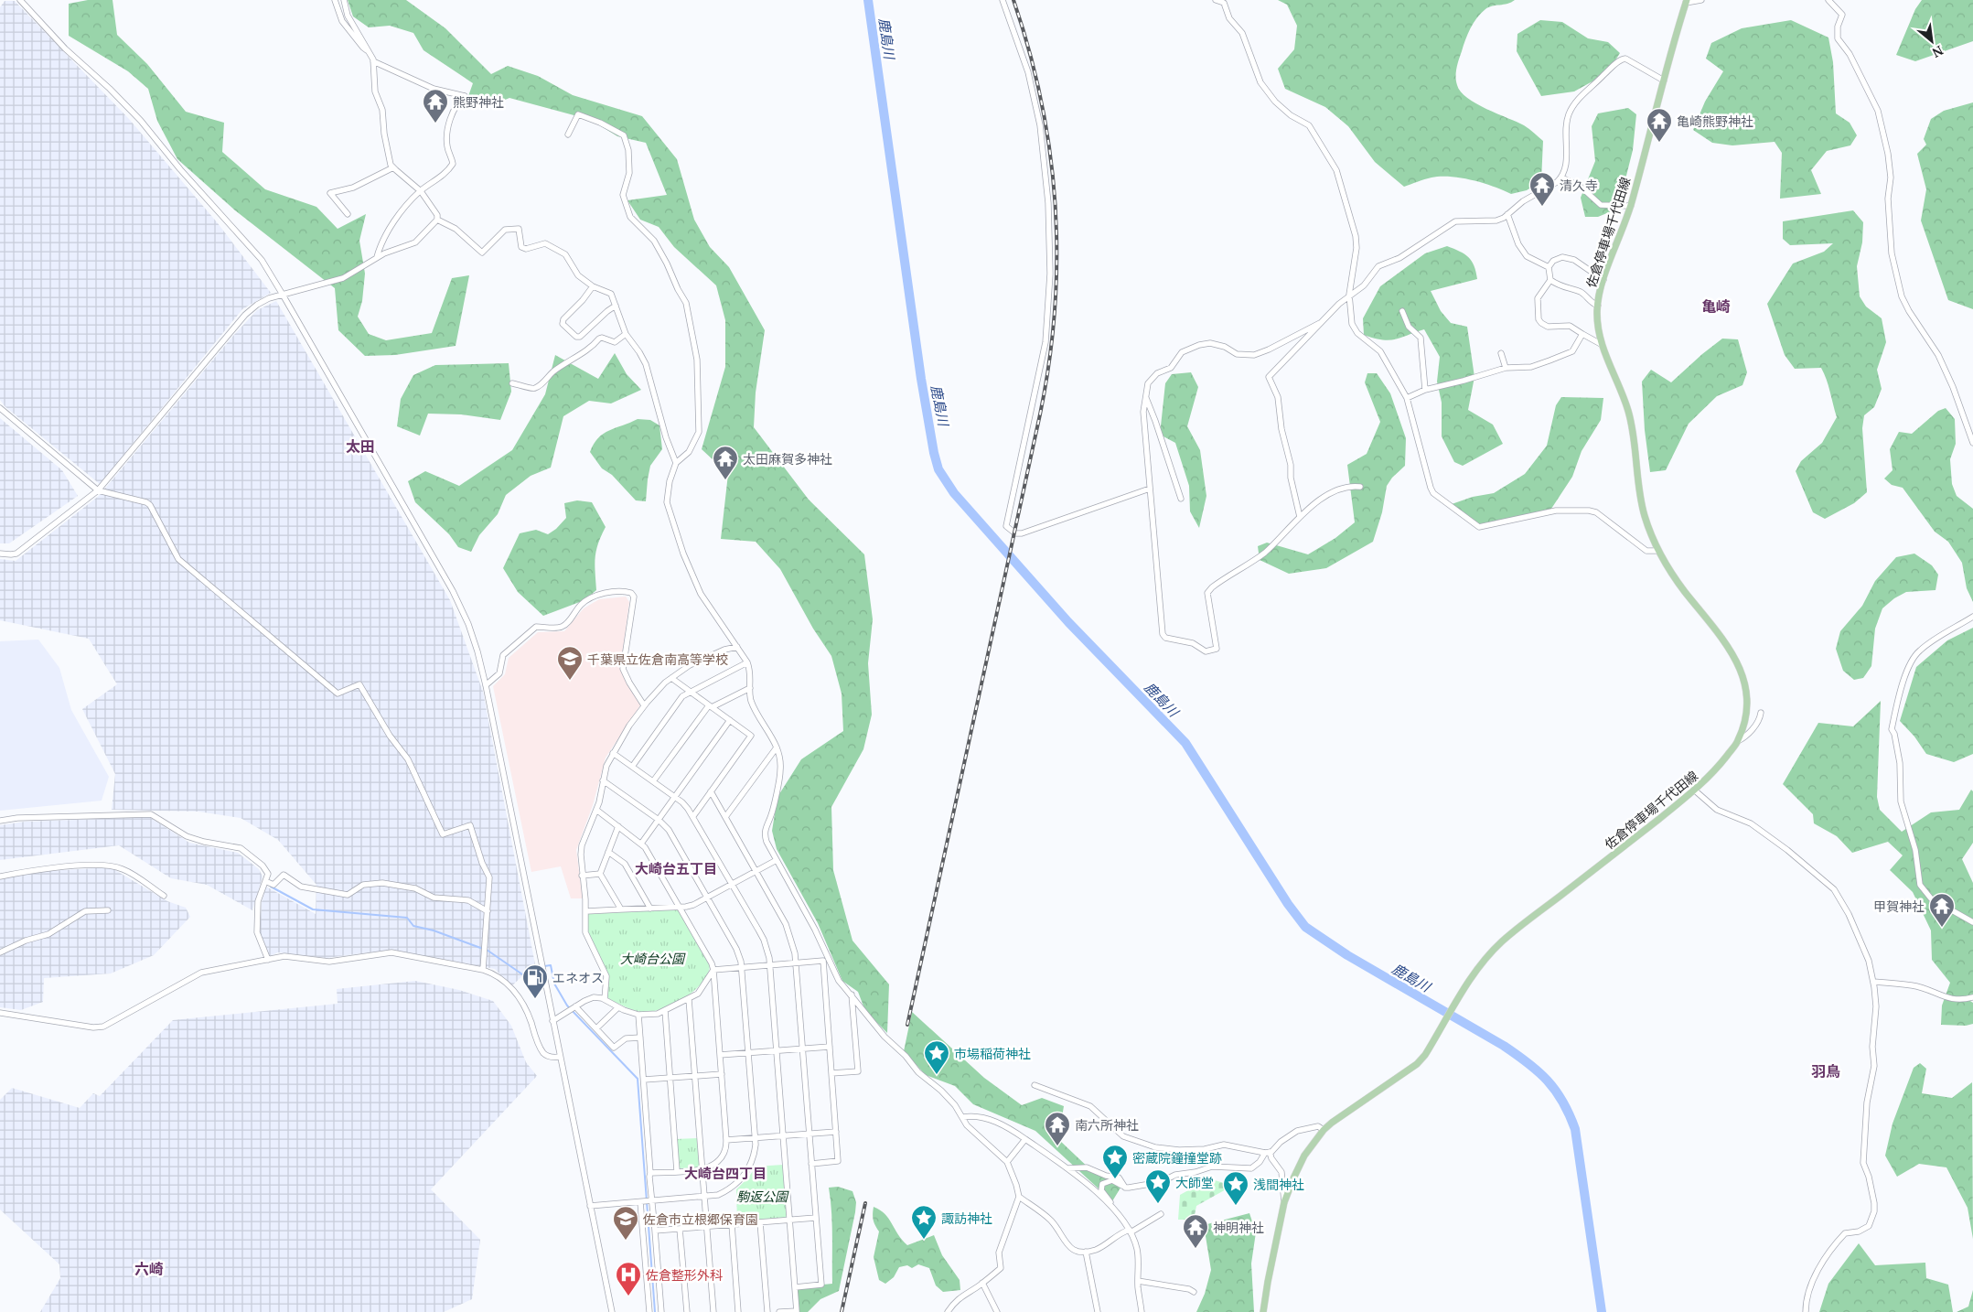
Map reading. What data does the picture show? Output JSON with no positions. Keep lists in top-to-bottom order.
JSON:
{
  "streets": {
    "main road": ["佐倉停車場千代田線"]
  },
  "districts": [
    "亀崎",
    "太田",
    "大崎台五丁目",
    "羽鳥",
    "大崎台四丁目",
    "六崎"
  ],
  "water": ["鹿島川"],
  "parks": ["大崎台公園", "駒返公園"],
  "places": {
    "temple": [
      "熊野神社",
      "亀崎熊野神社",
      "清久寺",
      "太田麻賀多神社",
      "甲賀神社",
      "南六所神社",
      "神明神社"
    ],
    "school or university": ["千葉県立佐倉南高等学校", "佐倉市立根郷保育園"],
    "fuel station": ["エネオス"],
    "place": [
      "市場稲荷神社",
      "密蔵院鐘撞堂跡",
      "大師堂",
      "浅間神社",
      "諏訪神社"
    ],
    "hospital": ["佐倉整形外科"]
  },
  "north": "bottom right"
}
